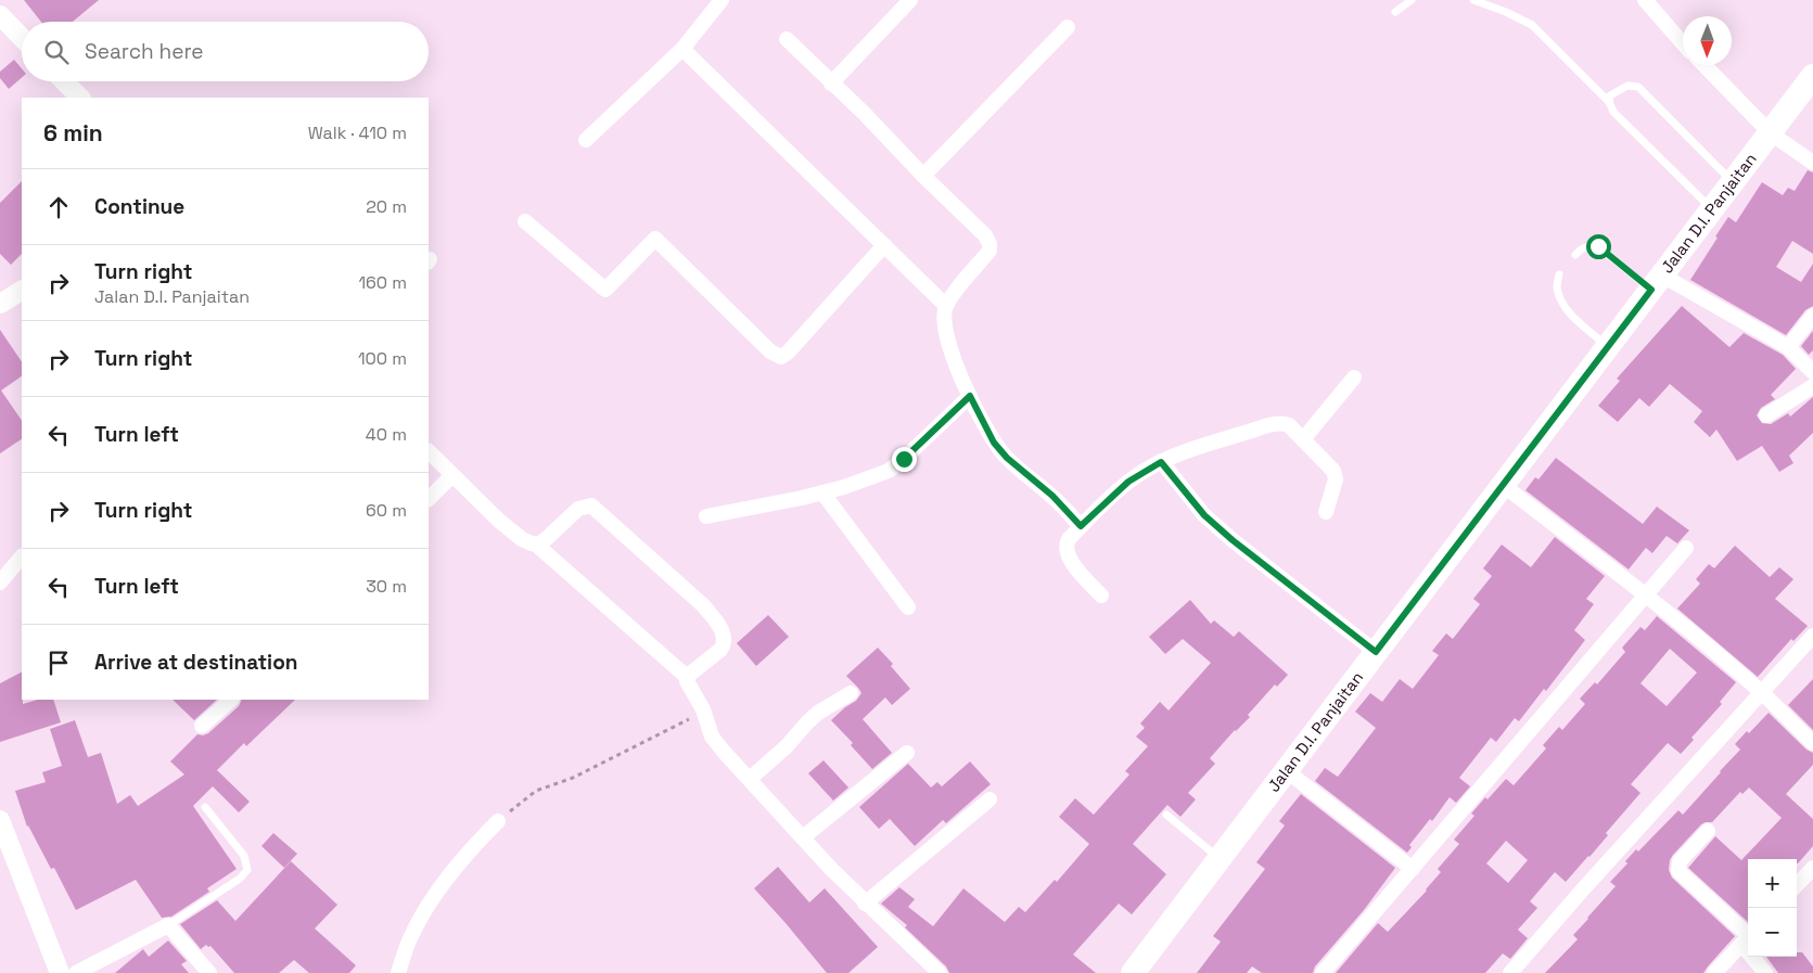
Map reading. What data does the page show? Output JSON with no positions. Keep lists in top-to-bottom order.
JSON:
{
  "streets": {
    "main road": ["Jalan D.I. Panjaitan"]
  },
  "north": "bottom",
  "page": {
    "search": "Search here",
    "heading": ["6 min", "Walk · 410 m"],
    "list": [
      ["Continue", "20 m"],
      ["Turn right", "Jalan D.I. Panjaitan", "160 m"],
      ["Turn right", "100 m"],
      ["Turn left", "40 m"],
      ["Turn right", "60 m"],
      ["Turn left", "30 m"],
      "Arrive at destination"
    ],
    "map_buttons": ["+", "−"]
  }
}
